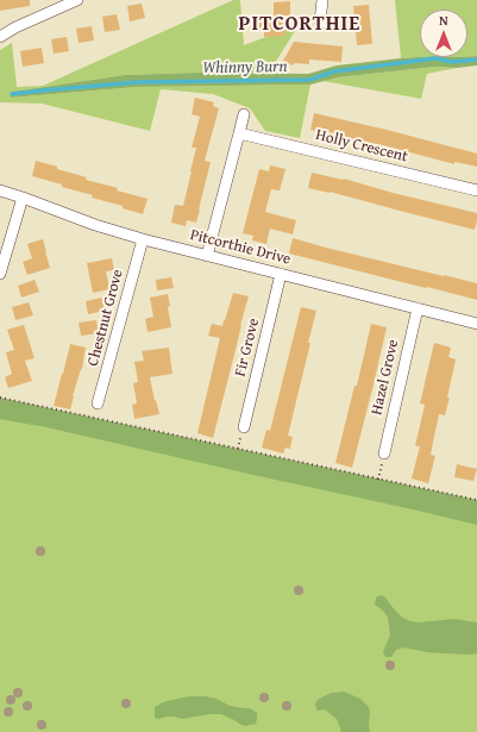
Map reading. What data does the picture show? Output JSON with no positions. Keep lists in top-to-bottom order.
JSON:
{
  "streets": {
    "street": [
      "Holly Crescent",
      "Pitcorthie Drive",
      "Chestnut Grove",
      "Fir Grove",
      "Hazel Grove"
    ]
  },
  "crossings": [
    ["Pitcorthie Drive", "Chestnut Grove"],
    ["Pitcorthie Drive", "Fir Grove"],
    ["Pitcorthie Drive", "Hazel Grove"]
  ],
  "districts": ["PITCORTHIE"],
  "water": ["Whinny Burn"],
  "north": "top"
}
